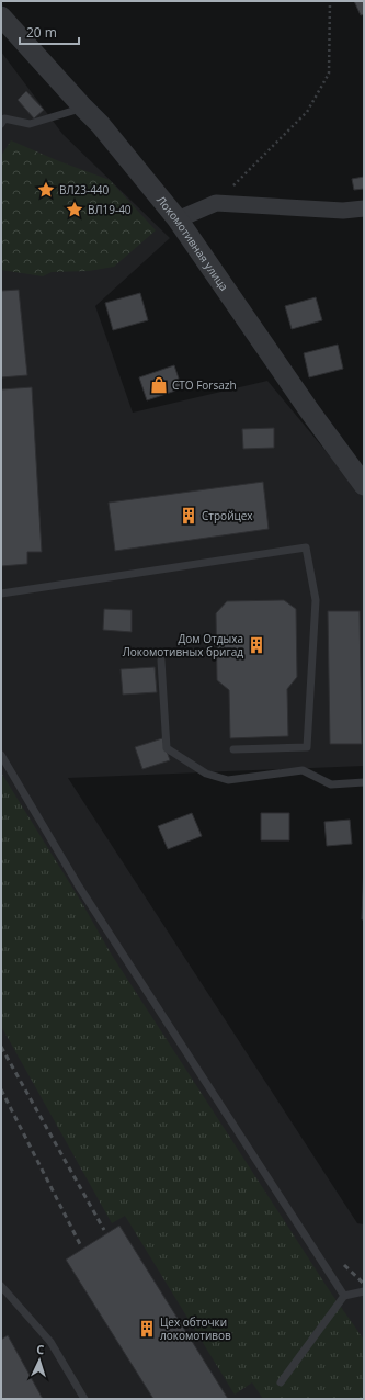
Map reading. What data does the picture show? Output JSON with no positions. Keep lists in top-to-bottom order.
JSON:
{
  "streets": {
    "street": ["Локомотивная улица"]
  },
  "places": {
    "place": ["ВЛ23-440", "ВЛ19-40"],
    "shop": ["CTO Forsazh"],
    "building": ["Стройцех", "Дом Отдыха Локомотивных бригад", "Цех обточки локомотивов"]
  },
  "scale_bar": "20 m",
  "north": "top"
}
